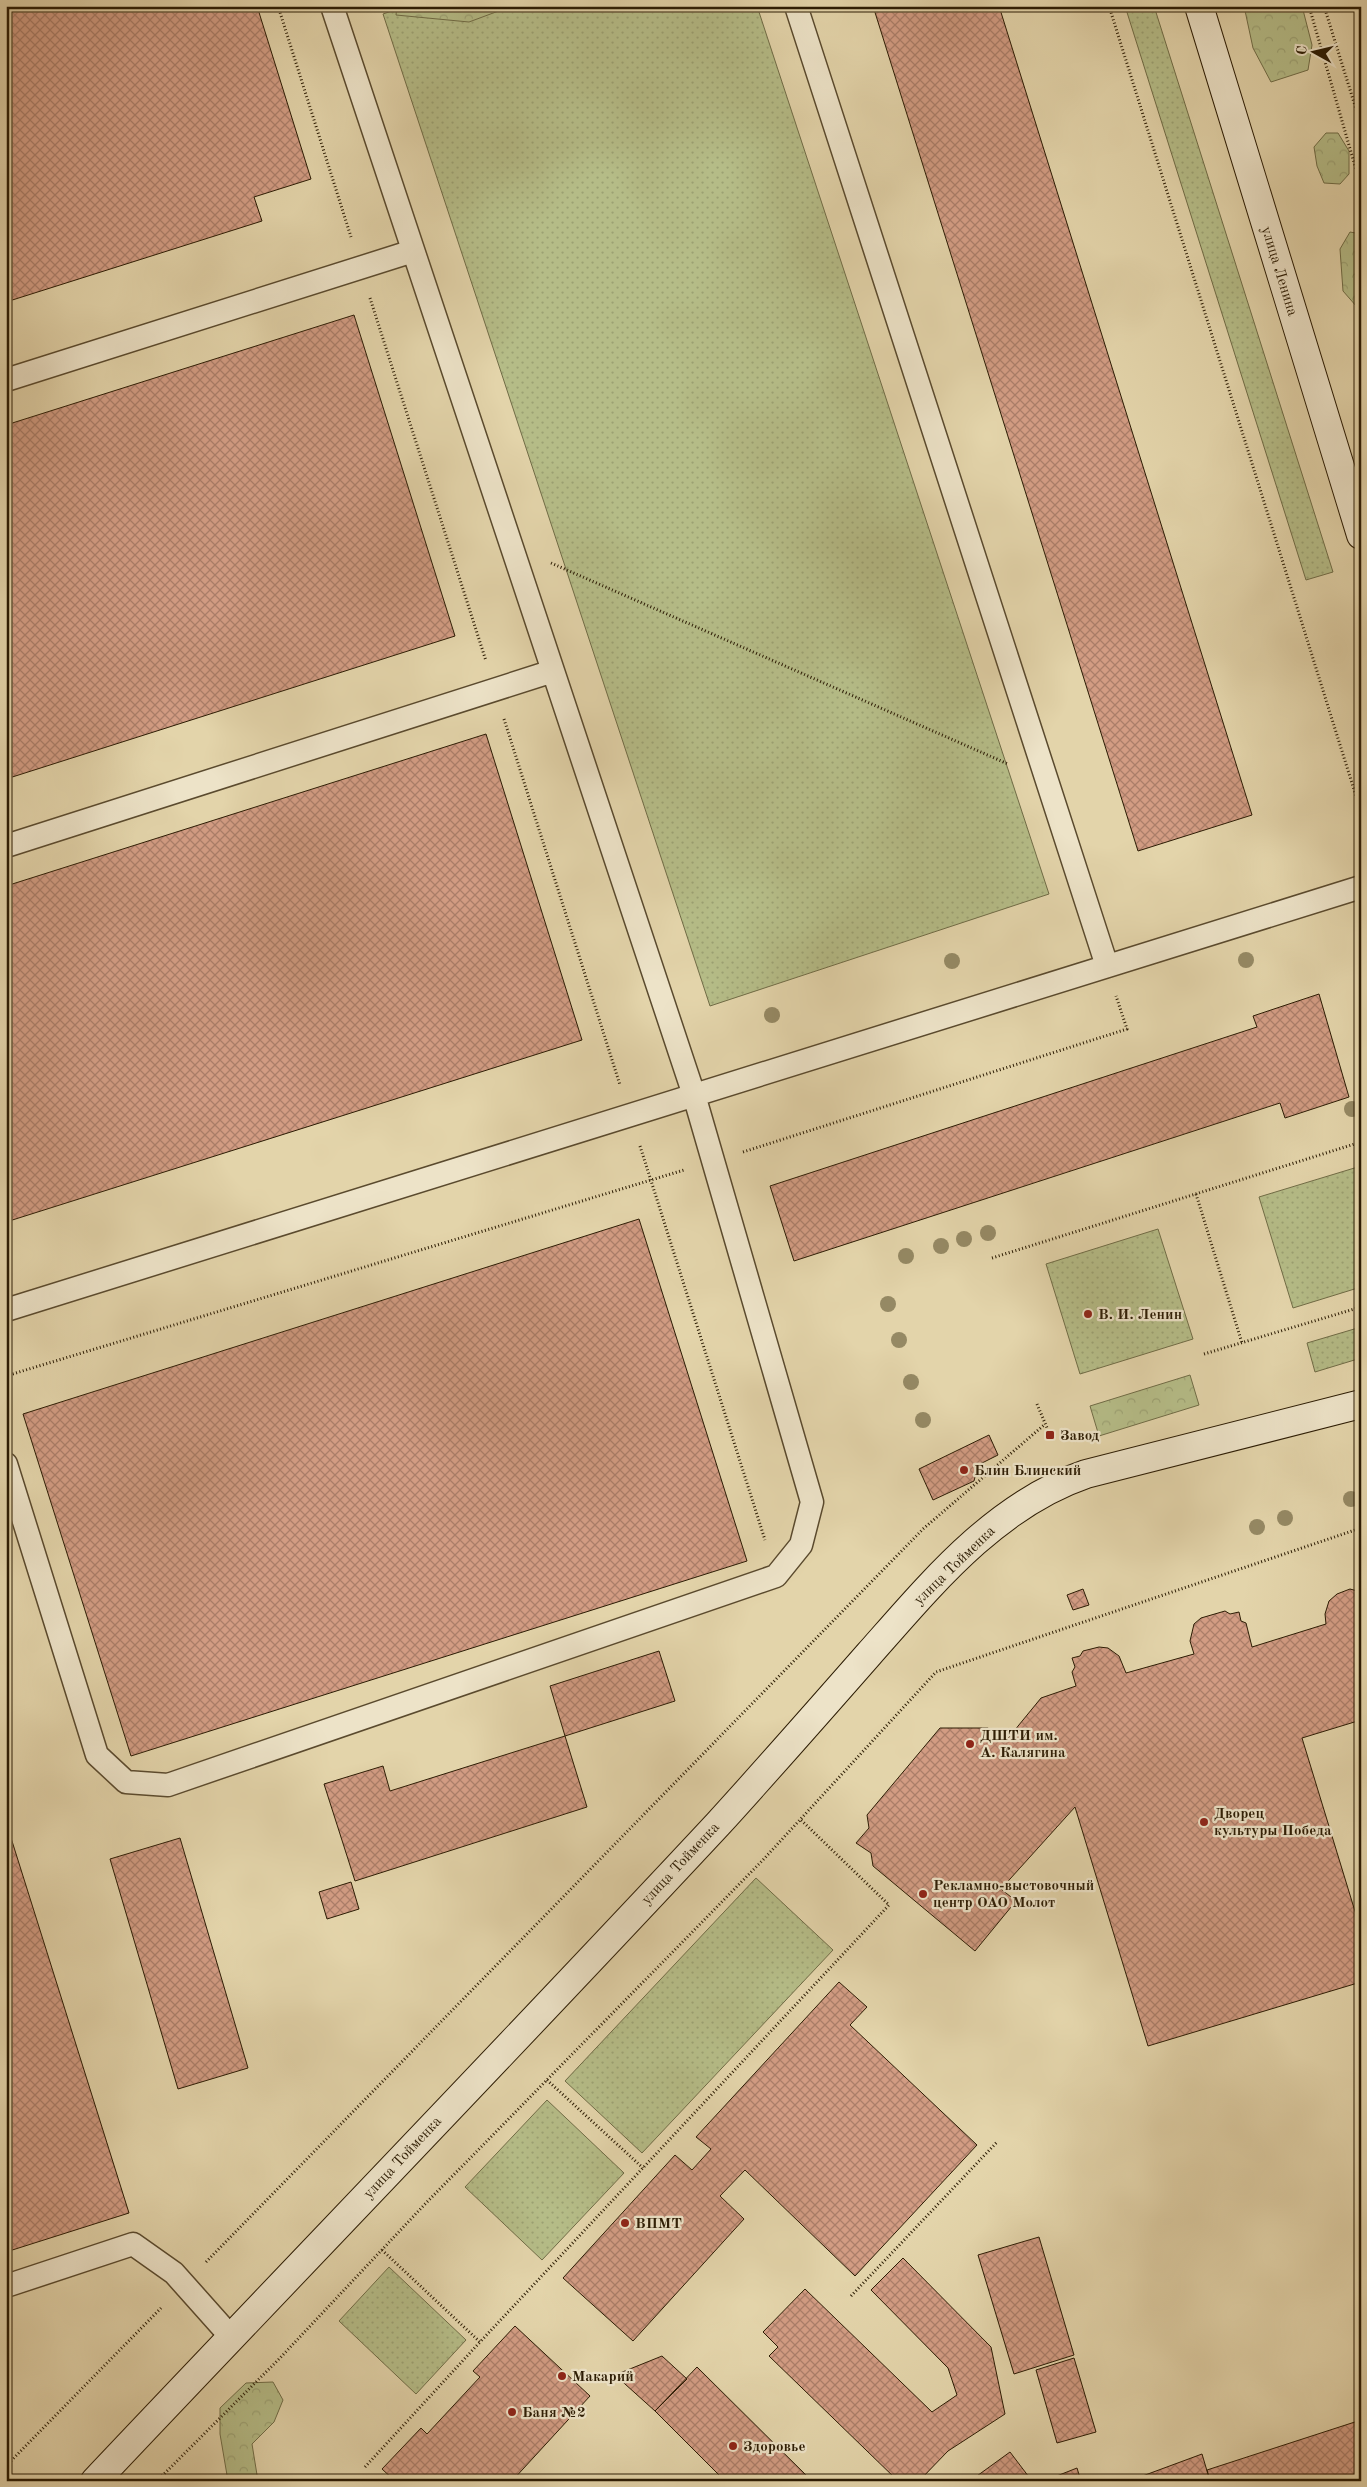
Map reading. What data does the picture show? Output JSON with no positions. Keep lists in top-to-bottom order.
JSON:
{
  "streets": {
    "street": ["улица Ленина", "улица Тойменка"]
  },
  "places": {
    "other": [
      "В. И. Ленин",
      "Блин Блинский",
      "ДШТИ им. А. Калягина",
      "Дворец культуры Победа",
      "Рекламно-выстовочный центр ОАО Молот",
      "ВПМТ",
      "Макарий",
      "Баня №2",
      "Здоровье"
    ],
    "transit": ["Завод"]
  },
  "north": "left"
}
